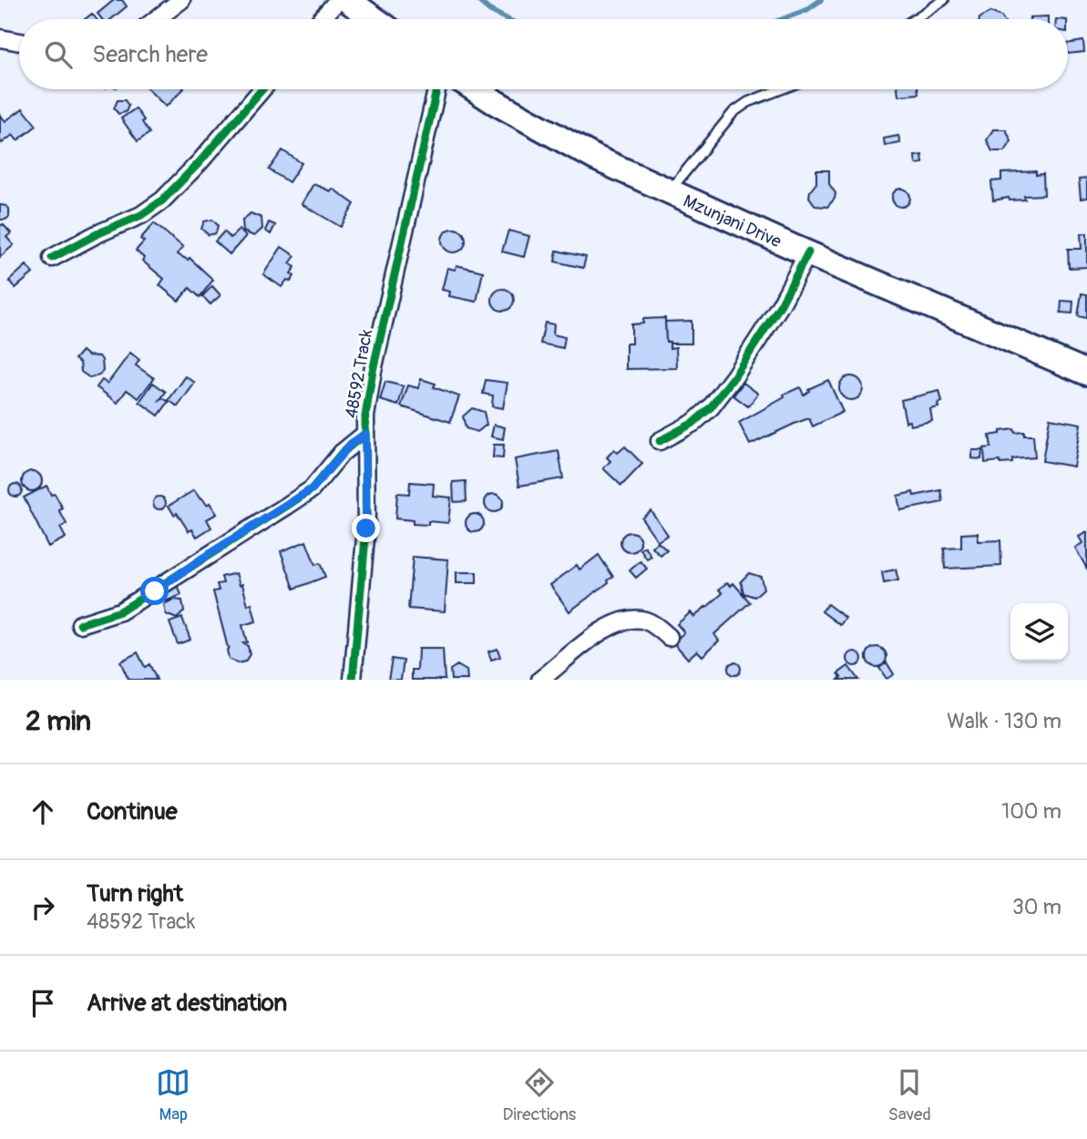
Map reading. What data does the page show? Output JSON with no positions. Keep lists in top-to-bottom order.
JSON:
{
  "streets": {
    "main road": ["Mzunjani Drive"],
    "street": ["48592 Track"]
  },
  "page": {
    "search": "Search here",
    "heading": ["2 min", "Walk · 130 m"],
    "list": [
      ["Continue", "100 m"],
      ["Turn right", "48592 Track", "30 m"],
      "Arrive at destination"
    ],
    "nav": ["Map", "Directions", "Saved"]
  }
}
